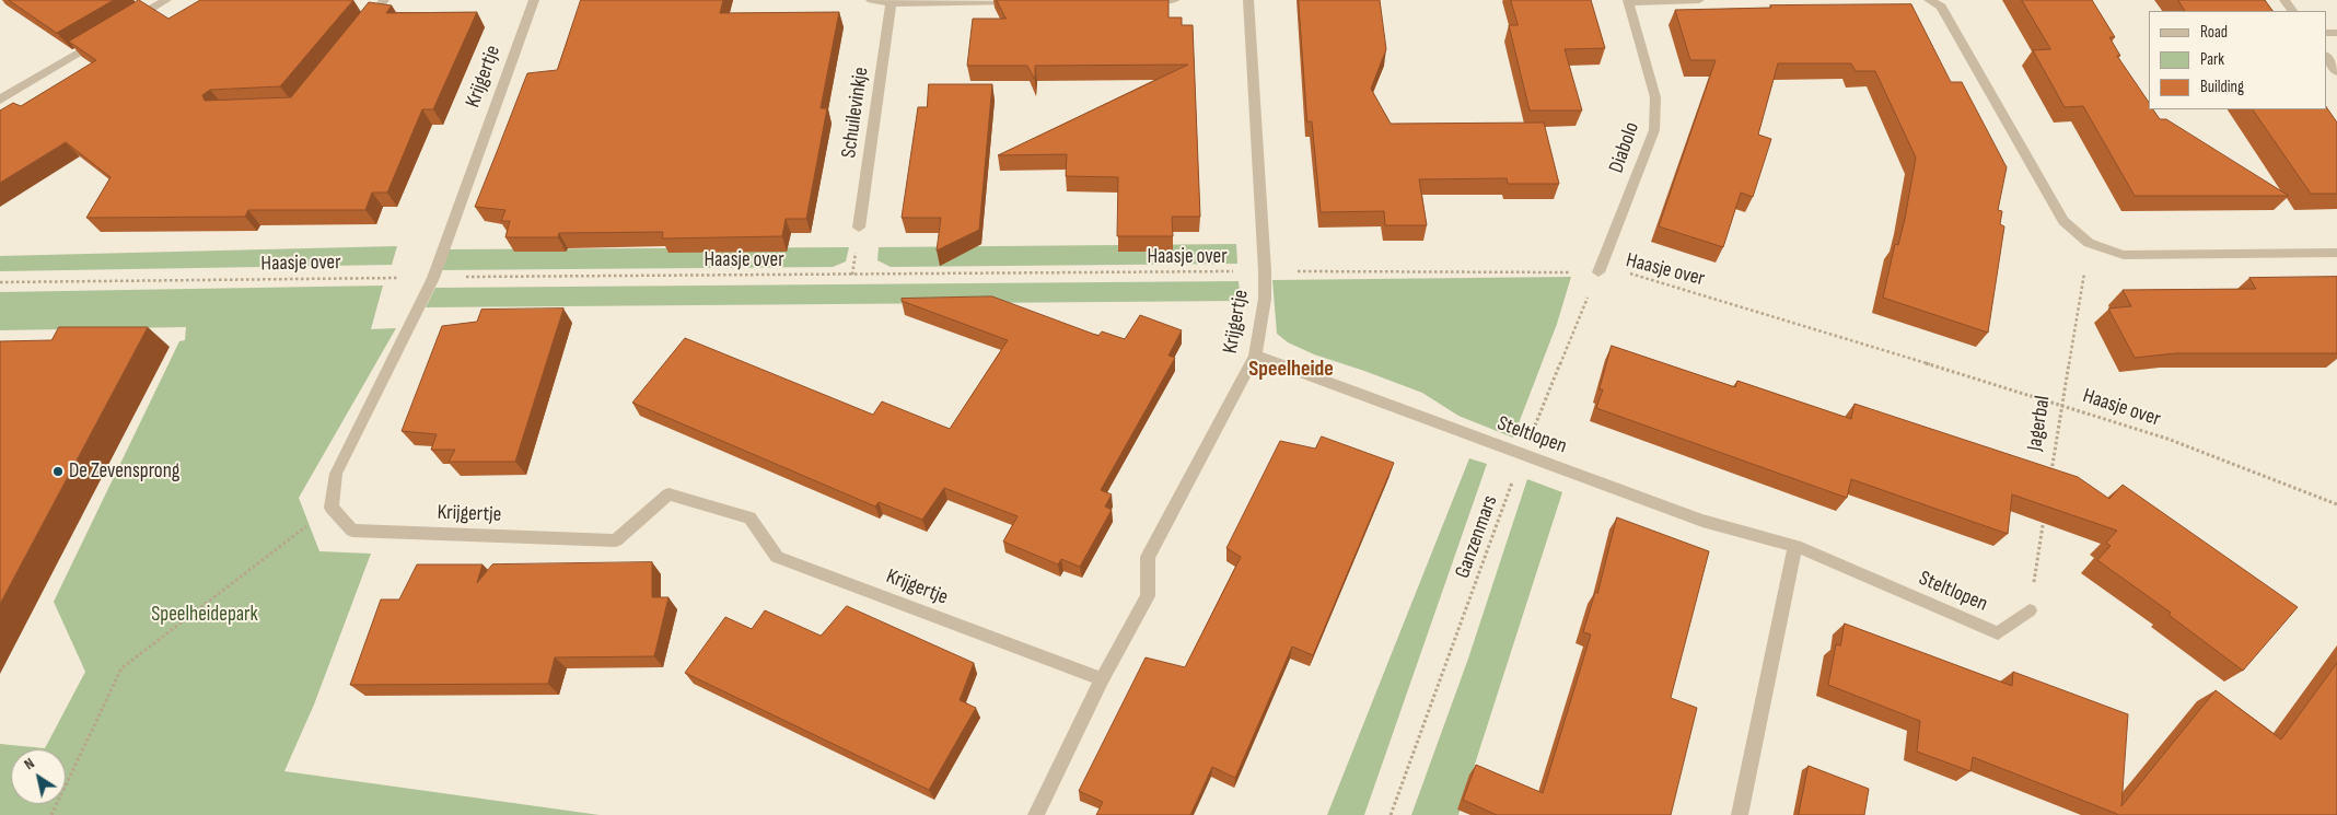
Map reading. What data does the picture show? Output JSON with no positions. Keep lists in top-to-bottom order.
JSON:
{
  "streets": {
    "street": [
      "Krijgertje",
      "Schuilevinkje",
      "Diabolo",
      "Steltlopen"
    ],
    "path": ["Haasje over", "Jagerbal", "Ganzenmars"]
  },
  "crossings": [
    ["Krijgertje", "Haasje over"],
    ["Krijgertje", "Steltlopen"],
    ["Diabolo", "Haasje over"],
    ["Diabolo", "Ganzenmars"],
    ["Haasje over", "Jagerbal"],
    ["Haasje over", "Ganzenmars"],
    ["Steltlopen", "Ganzenmars"]
  ],
  "districts": ["Speelheide"],
  "parks": ["Speelheidepark"],
  "places": ["De Zevensprong"],
  "legend": ["Road", "Park", "Building"],
  "north": "top left"
}
